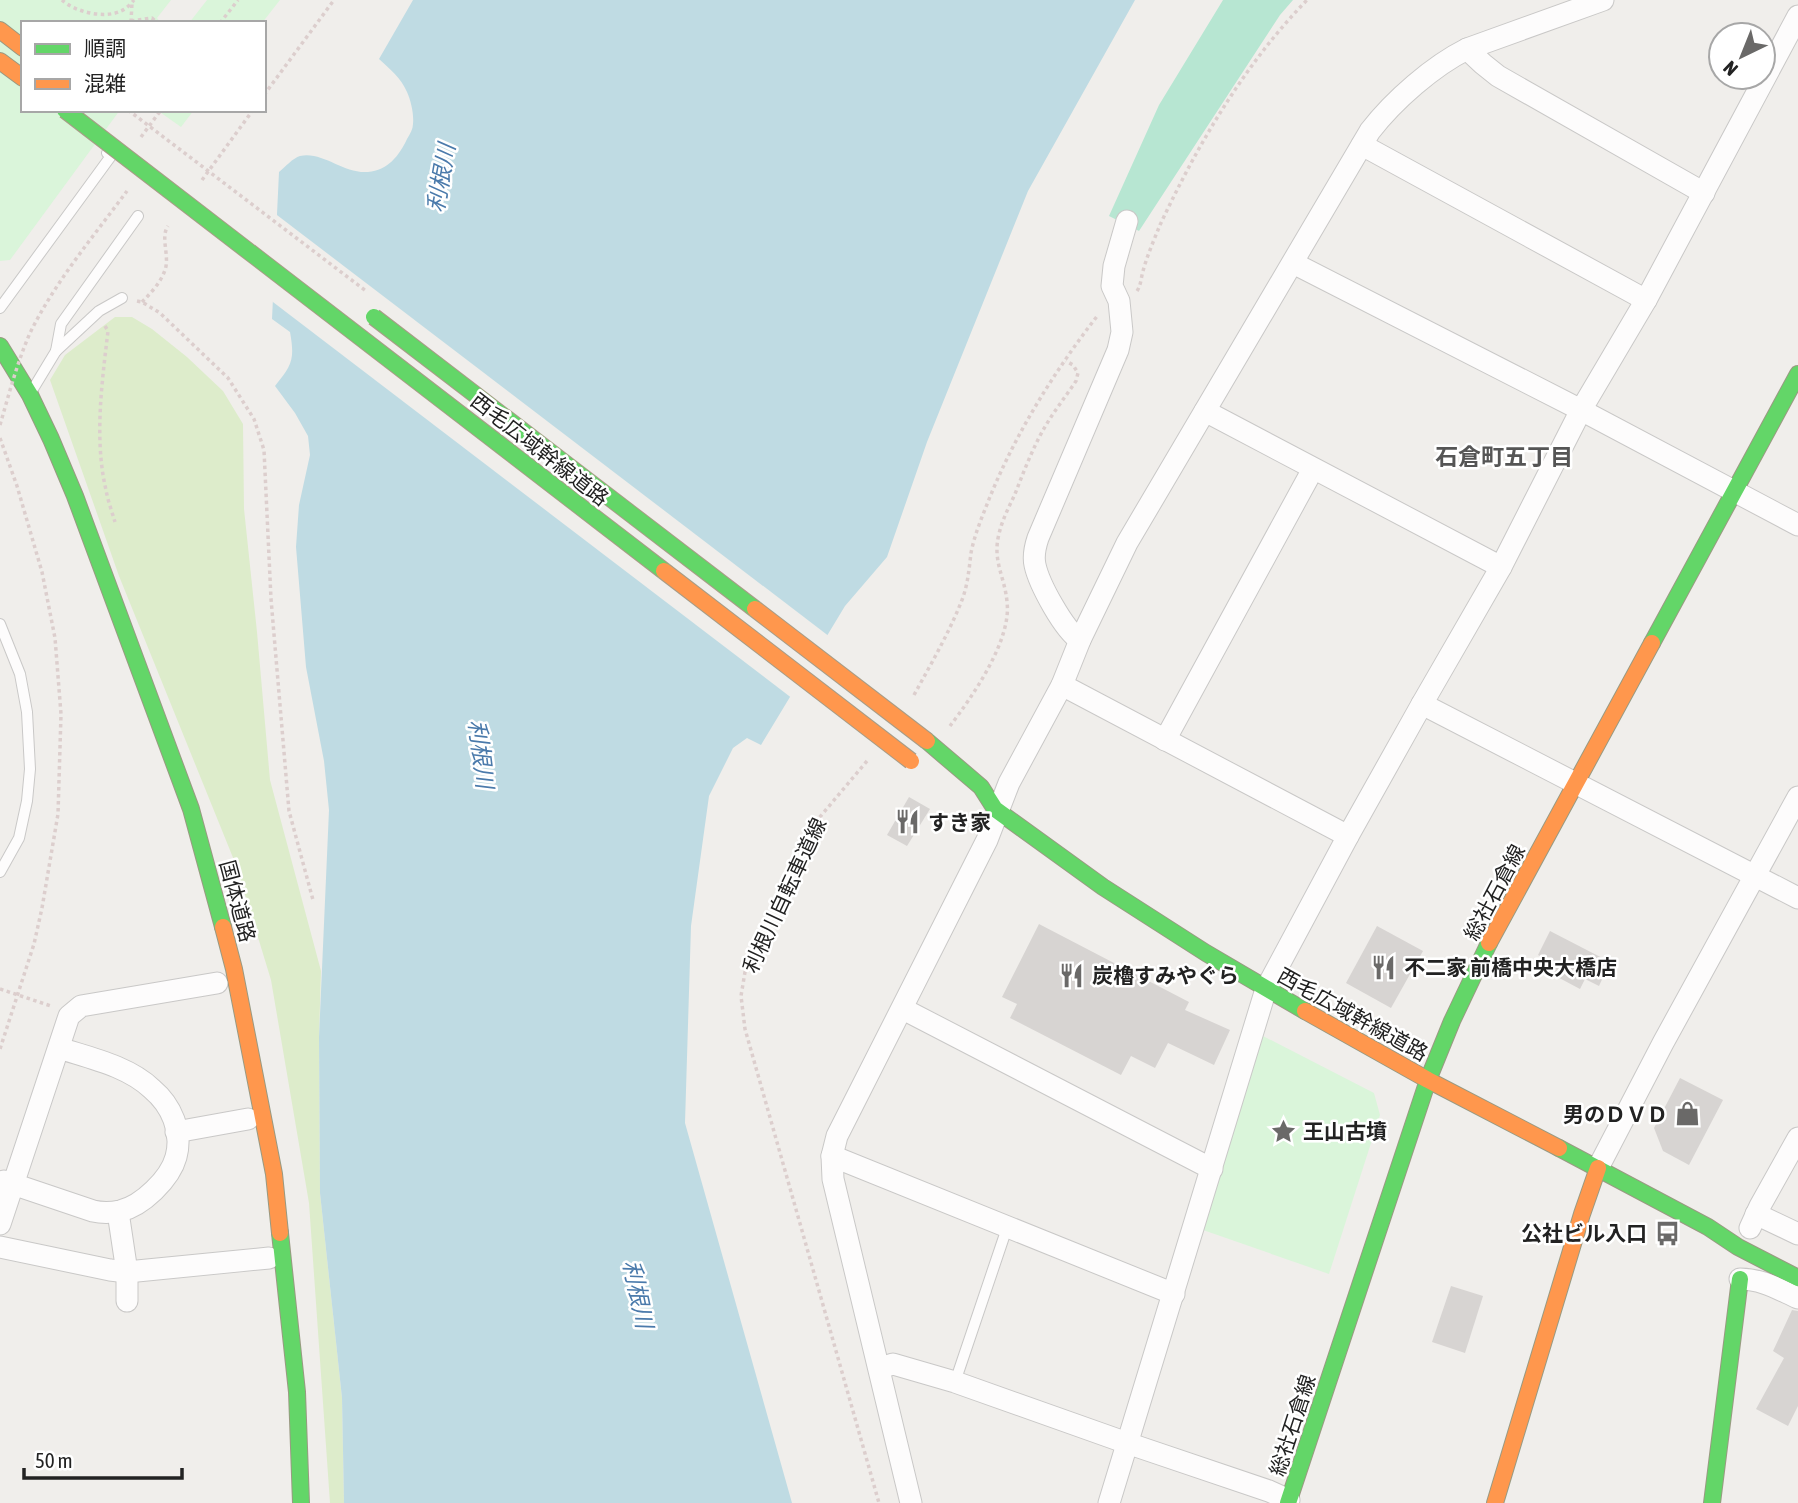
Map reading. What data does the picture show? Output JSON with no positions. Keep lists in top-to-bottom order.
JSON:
{
  "streets": {
    "main road": ["西毛広域幹線道路", "総社石倉線", "国体道路"],
    "path": ["利根川自転車道線"]
  },
  "crossings": [
    ["西毛広域幹線道路", "総社石倉線"]
  ],
  "districts": ["石倉町五丁目"],
  "water": ["利根川"],
  "places": {
    "restaurant": ["すき家", "不二家 前橋中央大橋店", "炭櫓すみやぐら"],
    "shop": ["男のＤＶＤ"],
    "place": ["王山古墳"],
    "bus stop": ["公社ビル入口"]
  },
  "legend": ["順調", "混雑"],
  "scale_bar": "50 m",
  "north": "bottom left"
}
